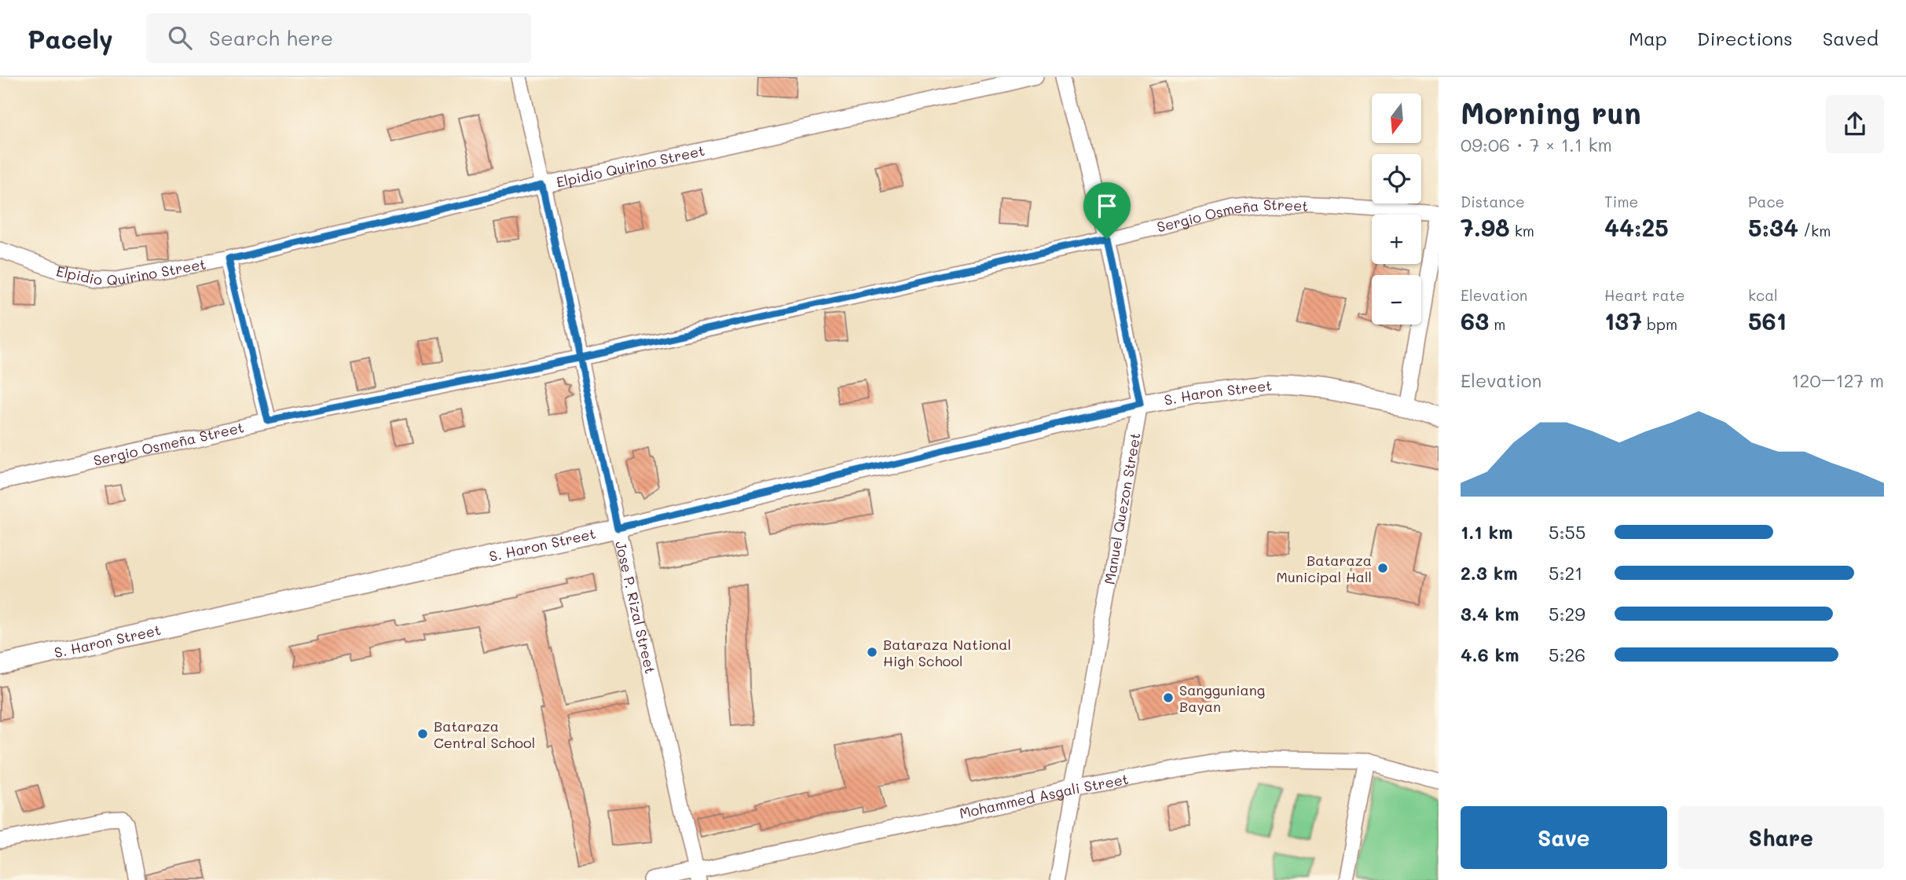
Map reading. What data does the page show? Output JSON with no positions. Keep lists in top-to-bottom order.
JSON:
{
  "streets": {
    "street": [
      "Elpidio Quirino Street",
      "Sergio Osmeña Street",
      "S. Haron Street",
      "Manuel Quezon Street",
      "Jose P. Rizal Street",
      "Mohammed Asgali Street"
    ]
  },
  "crossings": [
    ["Elpidio Quirino Street", "Jose P. Rizal Street"],
    ["Sergio Osmeña Street", "Manuel Quezon Street"],
    ["Sergio Osmeña Street", "Jose P. Rizal Street"],
    ["S. Haron Street", "Manuel Quezon Street"],
    ["S. Haron Street", "Jose P. Rizal Street"],
    ["Manuel Quezon Street", "Mohammed Asgali Street"],
    ["Jose P. Rizal Street", "Mohammed Asgali Street"]
  ],
  "places": [
    "Bataraza Municipal Hall",
    "Bataraza National High School",
    "Sangguniang Bayan",
    "Bataraza Central School"
  ],
  "north": "bottom",
  "page": {
    "header": "Pacely",
    "search": "Search here",
    "nav": ["Map", "Directions", "Saved"],
    "heading": ["Morning run", "09:06 · 7 × 1.1 km"],
    "map_buttons": ["+", "−"],
    "stats": [
      ["Distance", "7.98 km"],
      ["Time", "44:25"],
      ["Pace", "5:34 /km"],
      ["Elevation", "63 m"],
      ["Heart rate", "137 bpm"],
      ["kcal", "561"]
    ],
    "chart": ["Elevation", "120–127 m"],
    "list": [
      {
        "name": "1.1 km",
        "note": "5:55"
      },
      {
        "name": "2.3 km",
        "note": "5:21"
      },
      {
        "name": "3.4 km",
        "note": "5:29"
      },
      {
        "name": "4.6 km",
        "note": "5:26"
      }
    ],
    "buttons": ["Save", "Share"]
  }
}
